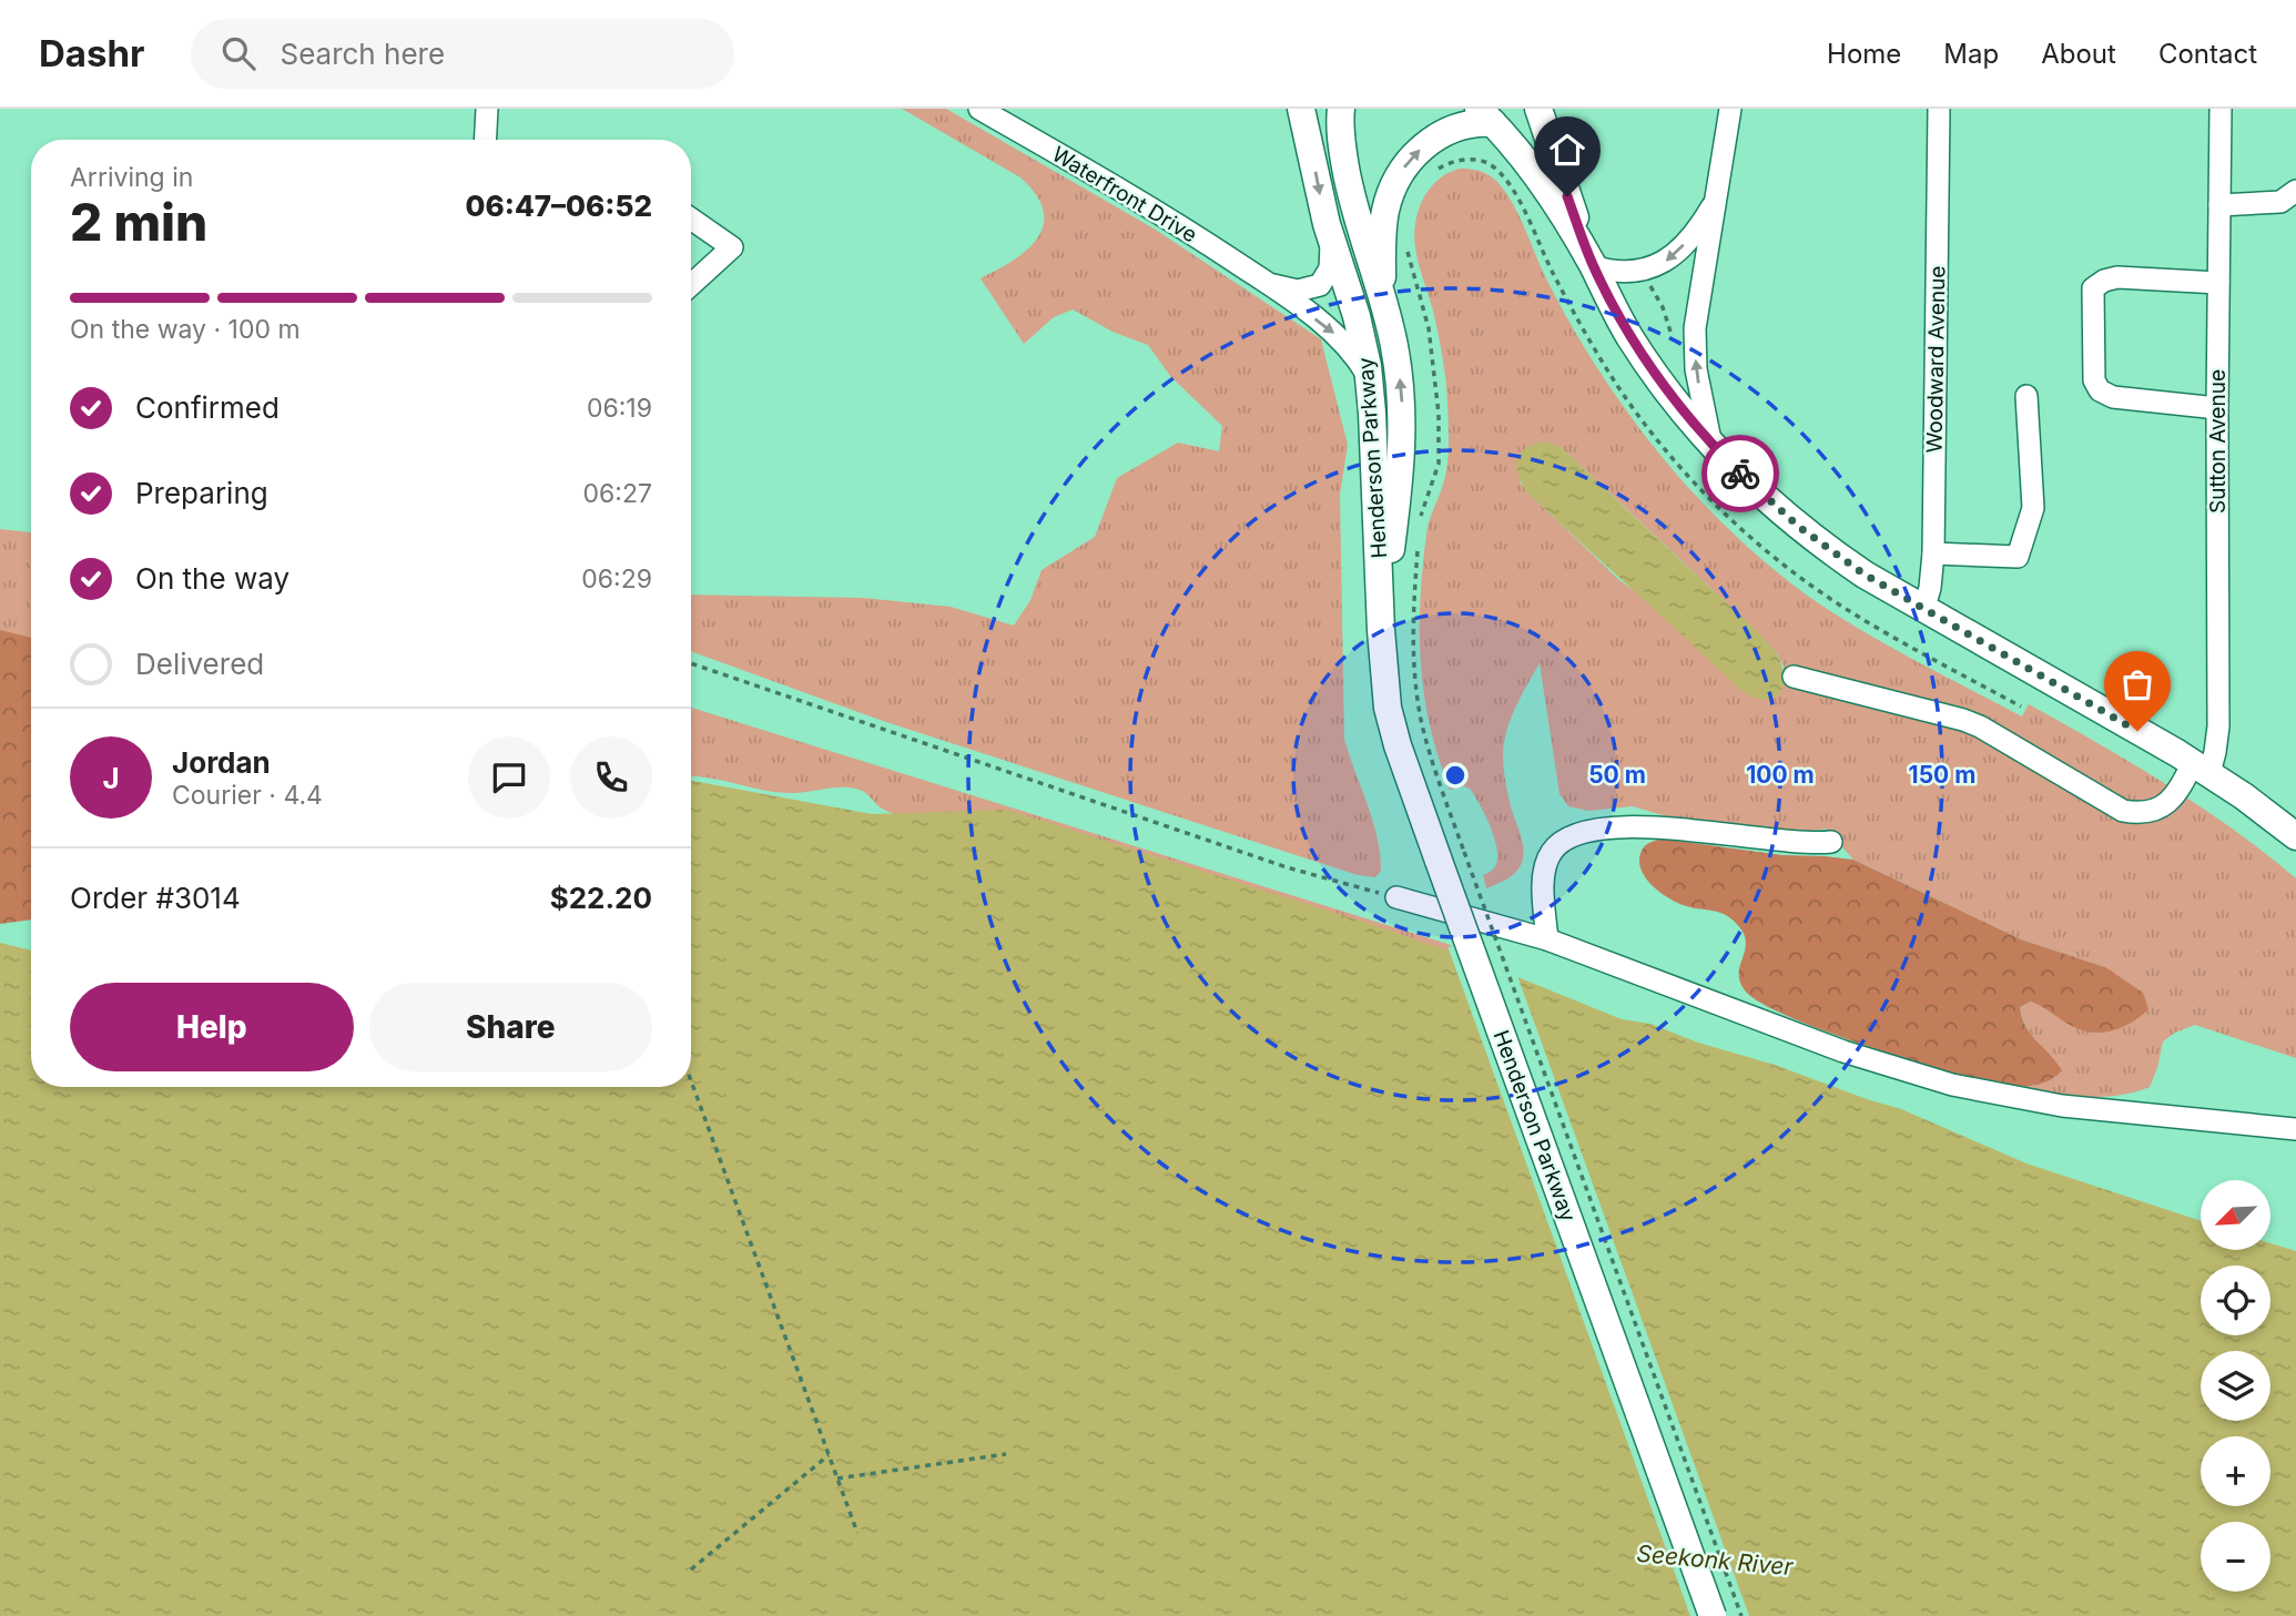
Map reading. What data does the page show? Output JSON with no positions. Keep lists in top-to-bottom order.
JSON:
{
  "streets": {
    "main road": ["Henderson Parkway"],
    "street": ["Waterfront Drive", "Woodward Avenue", "Sutton Avenue"]
  },
  "crossings": [
    ["Waterfront Drive", "Henderson Parkway"]
  ],
  "water": ["Seekonk River"],
  "north": "bottom left",
  "page": {
    "header": "Dashr",
    "search": "Search here",
    "nav": [
      "Home",
      "Map",
      "About",
      "Contact"
    ],
    "heading": ["2 min", "Arriving in", "06:47–06:52"],
    "panel": [
      "Jordan",
      "Courier · 4.4",
      "Order #3014",
      "$22.20"
    ],
    "bar": "On the way · 100 m",
    "list": [
      ["Confirmed", "06:19"],
      ["Preparing", "06:27"],
      ["On the way", "06:29"],
      "Delivered"
    ],
    "round": "J",
    "buttons": ["Help", "Share"],
    "map_buttons": ["+", "−"]
  },
  "rings": ["50 m", "100 m", "150 m"]
}
